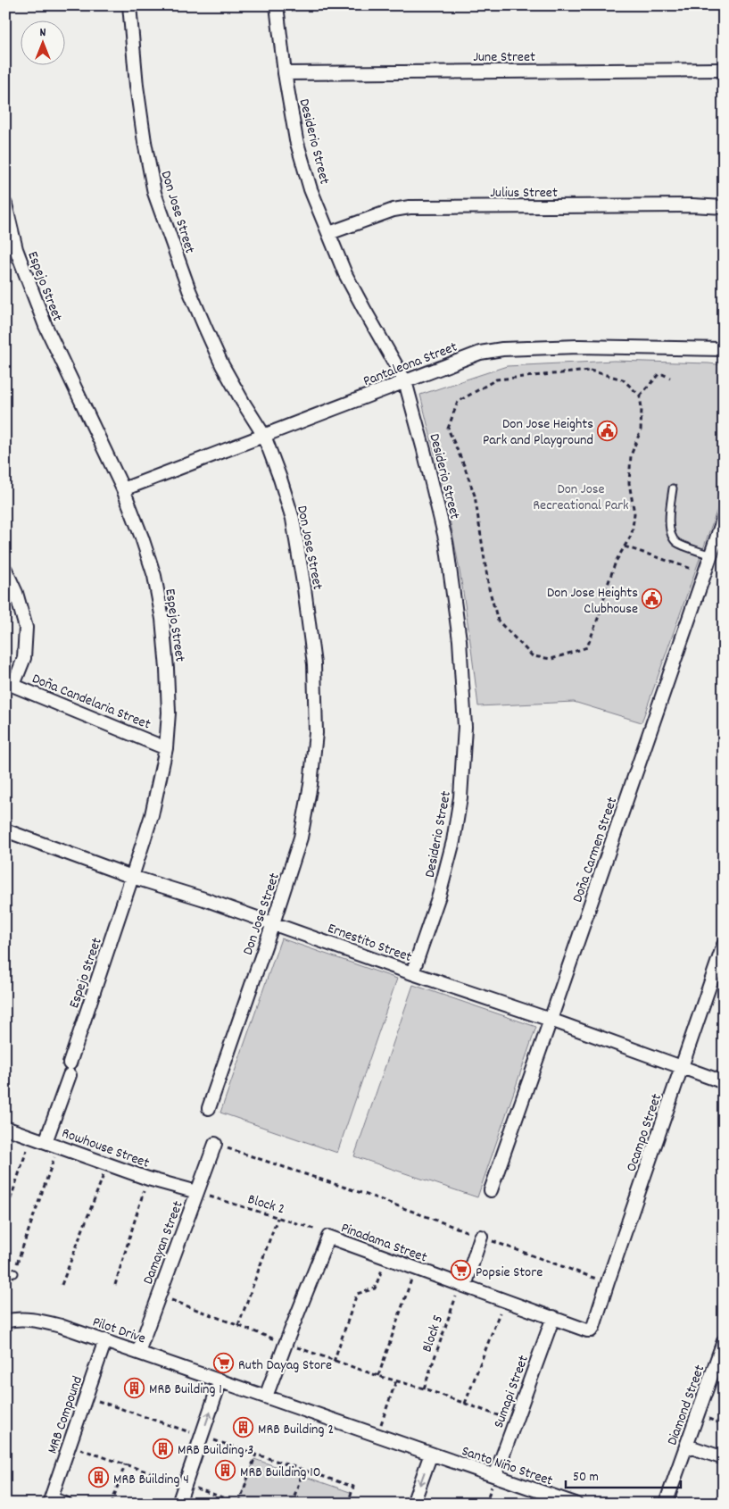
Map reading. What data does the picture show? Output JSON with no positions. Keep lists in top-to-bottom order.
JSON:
{
  "streets": {
    "street": [
      "June Street",
      "Desiderio Street",
      "Julius Street",
      "Don Jose Street",
      "Espejo Street",
      "Pantaleona Street",
      "Doña Candelaria Street",
      "Doña Carmen Street",
      "Ernestito Street",
      "Ocampo Street",
      "Rowhouse Street",
      "Pinadama Street",
      "Damayan Street",
      "Pilot Drive",
      "Sumapi Street",
      "Diamond Street",
      "MRB Compound",
      "Santo Niño Street"
    ],
    "path": ["Block 2", "Block 5"]
  },
  "crossings": [
    ["June Street", "Desiderio Street"],
    ["Desiderio Street", "Julius Street"],
    ["Desiderio Street", "Pantaleona Street"],
    ["Desiderio Street", "Ernestito Street"],
    ["Don Jose Street", "Pantaleona Street"],
    ["Don Jose Street", "Ernestito Street"],
    ["Espejo Street", "Pantaleona Street"],
    ["Espejo Street", "Doña Candelaria Street"],
    ["Espejo Street", "Ernestito Street"],
    ["Espejo Street", "Rowhouse Street"],
    ["Doña Carmen Street", "Ernestito Street"],
    ["Ernestito Street", "Ocampo Street"],
    ["Ocampo Street", "Pinadama Street"],
    ["Rowhouse Street", "Block 2"],
    ["Rowhouse Street", "Damayan Street"],
    ["Block 2", "Pinadama Street"],
    ["Block 2", "Damayan Street"],
    ["Pinadama Street", "Pilot Drive"],
    ["Pinadama Street", "Block 5"],
    ["Pinadama Street", "Sumapi Street"],
    ["Damayan Street", "Pilot Drive"],
    ["Pilot Drive", "MRB Compound"],
    ["Pilot Drive", "Santo Niño Street"],
    ["Sumapi Street", "Santo Niño Street"]
  ],
  "parks": ["Don Jose Recreational Park"],
  "places": {
    "public building": ["Don Jose Heights Park and Playground", "Don Jose Heights Clubhouse"],
    "supermarket": ["Popsie Store", "Ruth Dayag Store"],
    "building": [
      "MRB Building 1",
      "MRB Building 2",
      "MRB Building 3",
      "MRB Building 10",
      "MRB Building 4"
    ]
  },
  "scale_bar": "50 m",
  "north": "top"
}
